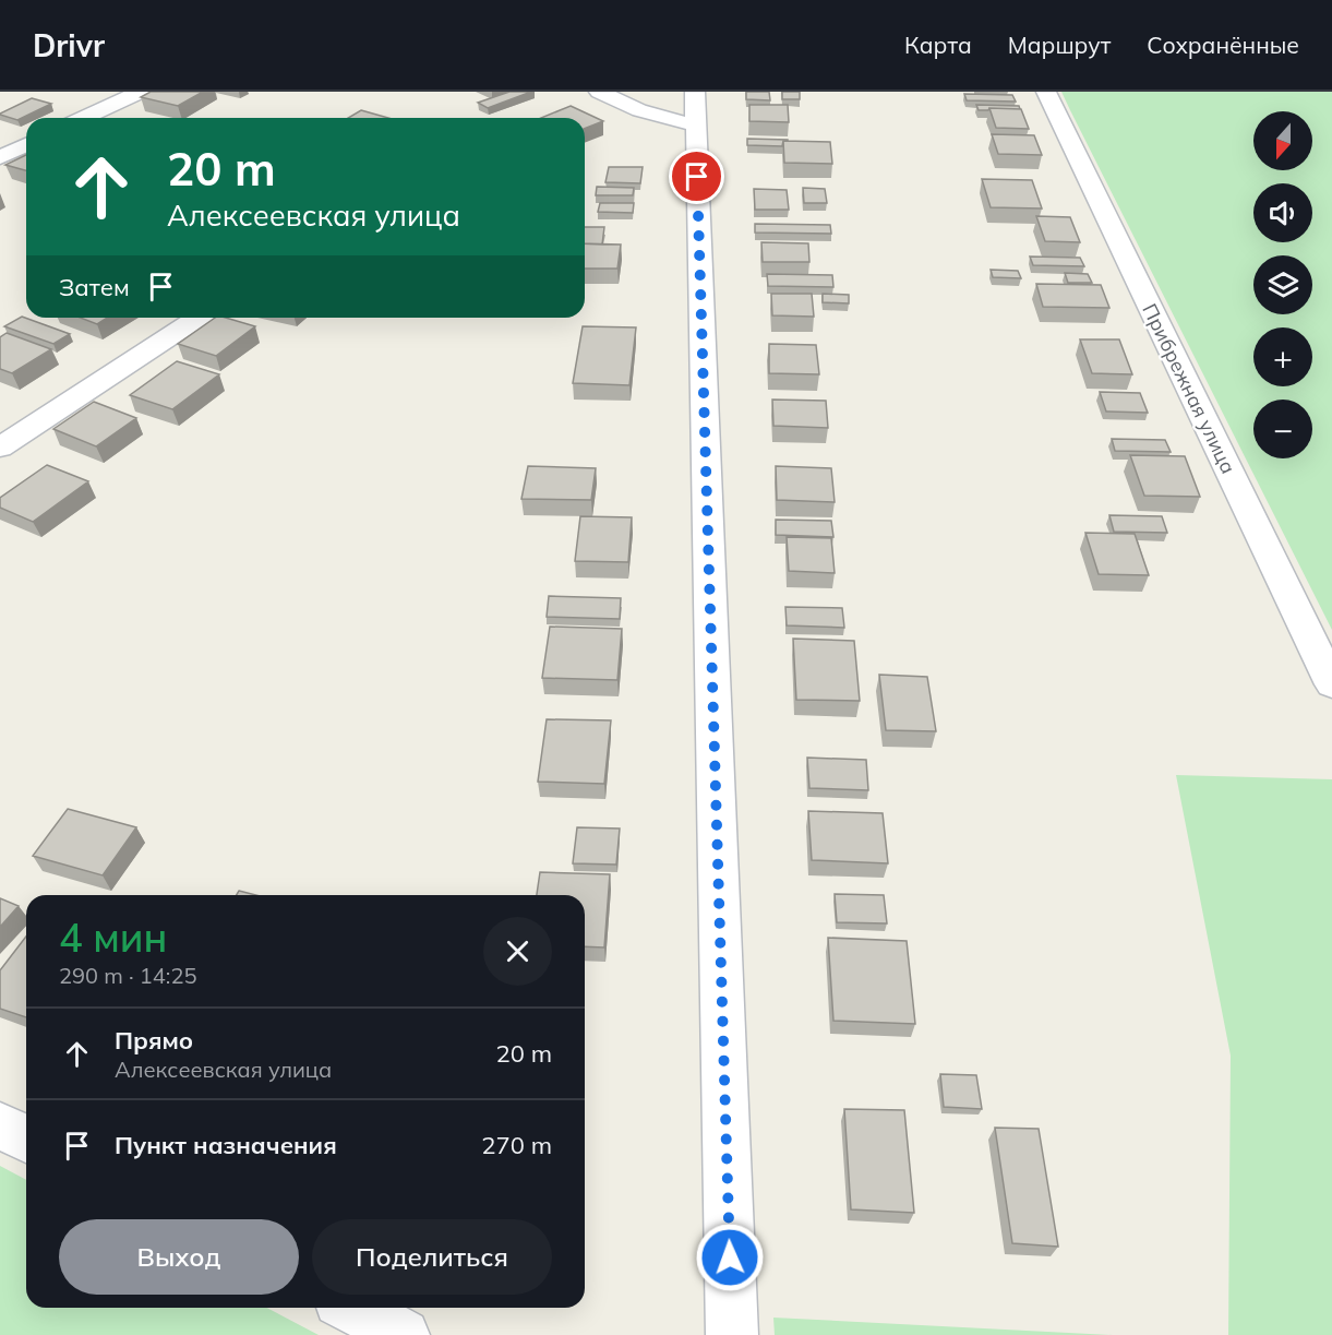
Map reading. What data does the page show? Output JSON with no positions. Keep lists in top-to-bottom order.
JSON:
{
  "streets": {
    "street": ["Прибрежная улица"]
  },
  "north": "bottom",
  "page": {
    "header": "Drivr",
    "nav": ["Карта", "Маршрут", "Сохранённые"],
    "map_buttons": ["+", "−"],
    "turn": ["20 m", "Алексеевская улица"],
    "then": "Затем",
    "heading": ["4 мин", "290 m · 14:25"],
    "list": [
      {
        "name": "Прямо",
        "note": "Алексеевская улица",
        "value": "20 m"
      },
      {
        "name": "Пункт назначения",
        "value": "270 m"
      }
    ],
    "buttons": ["Выход", "Поделиться"]
  }
}
